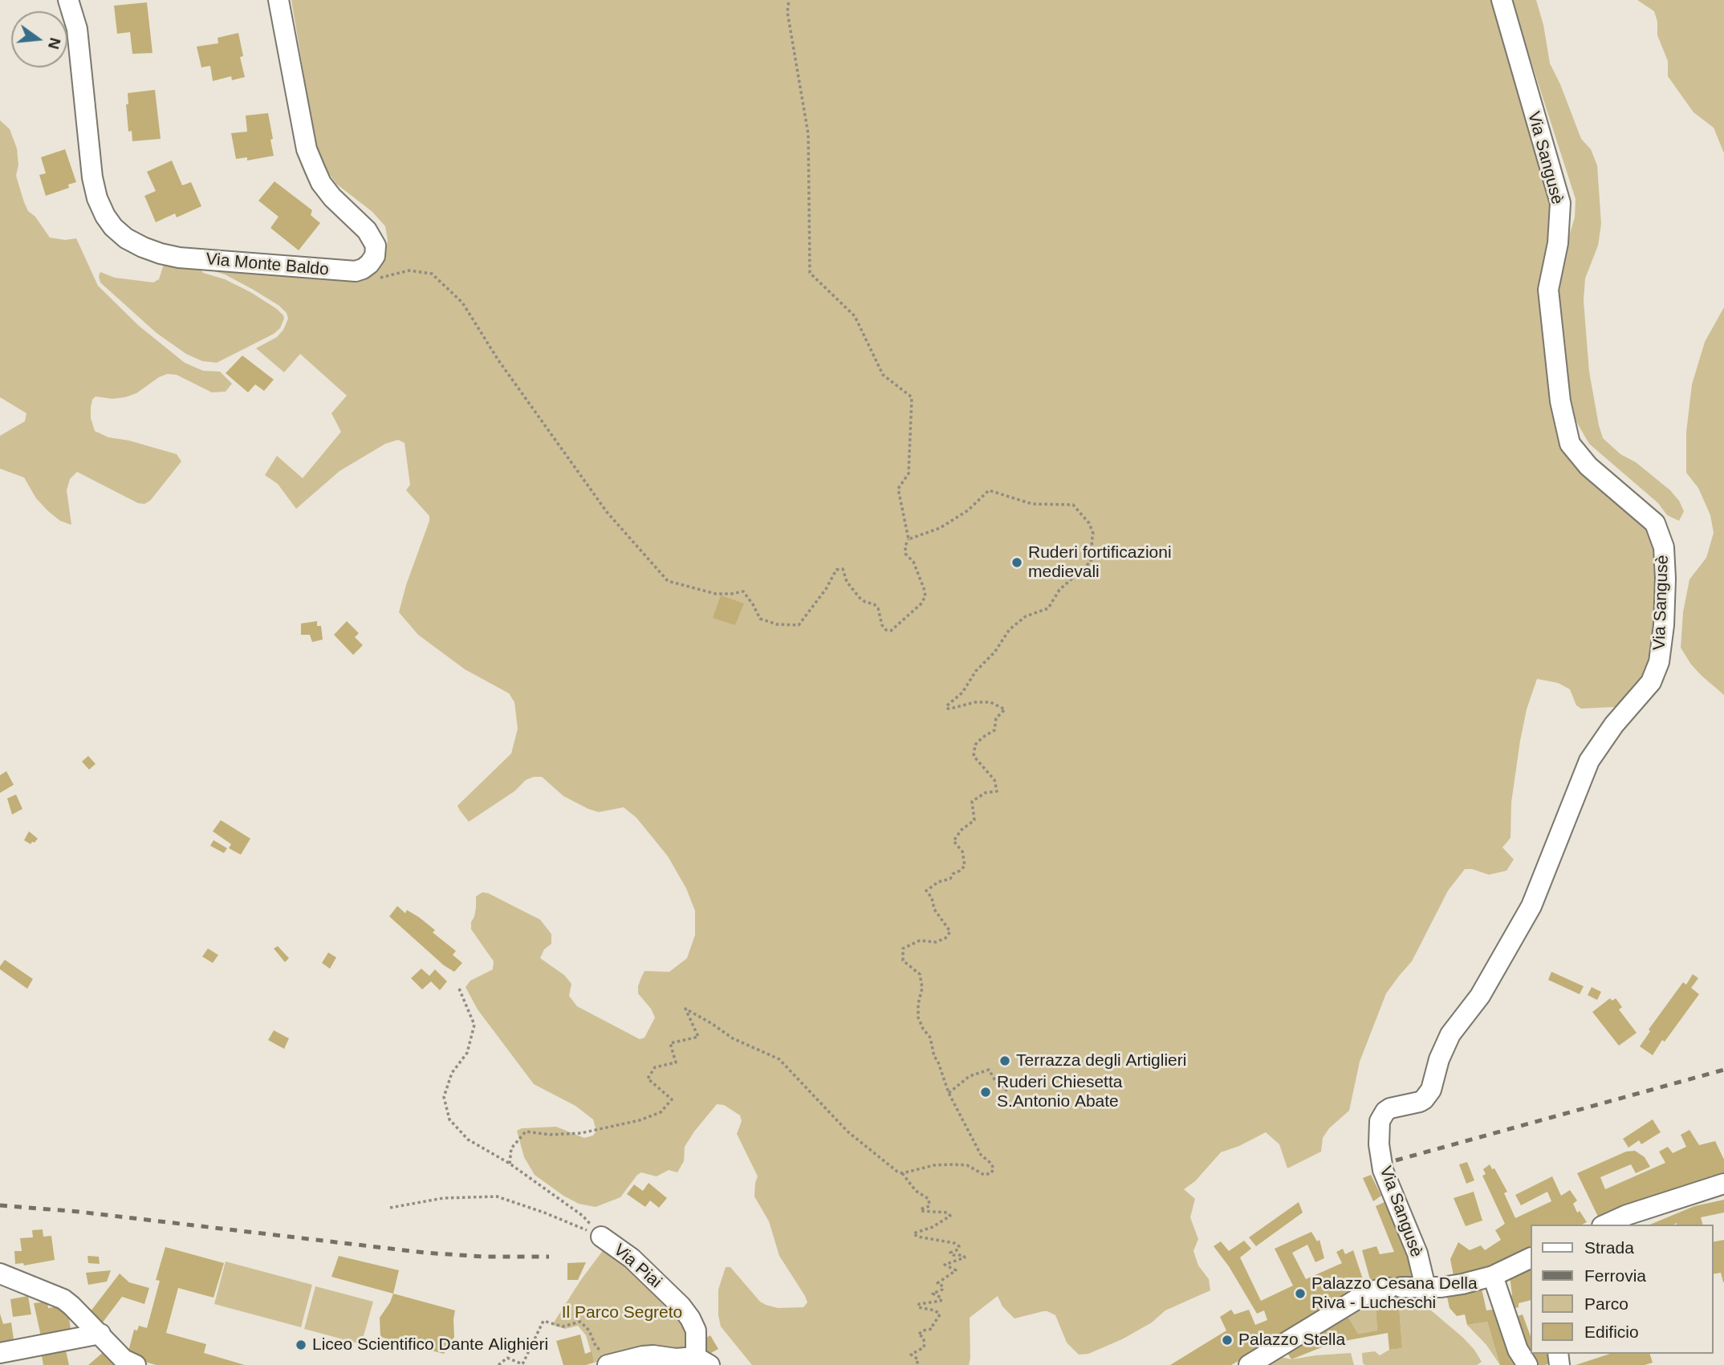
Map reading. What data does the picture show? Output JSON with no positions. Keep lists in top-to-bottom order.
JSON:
{
  "streets": {
    "street": ["Via Sangusè", "Via Monte Baldo", "Via Piai"]
  },
  "parks": ["Il Parco Segreto"],
  "places": [
    "Ruderi fortificazioni medievali",
    "Terrazza degli Artiglieri",
    "Ruderi Chiesetta S.Antonio Abate",
    "Palazzo Cesana Della Riva - Lucheschi",
    "Palazzo Stella",
    "Liceo Scientifico Dante Alighieri"
  ],
  "legend": [
    "Strada",
    "Ferrovia",
    "Parco",
    "Edificio"
  ],
  "north": "right"
}
